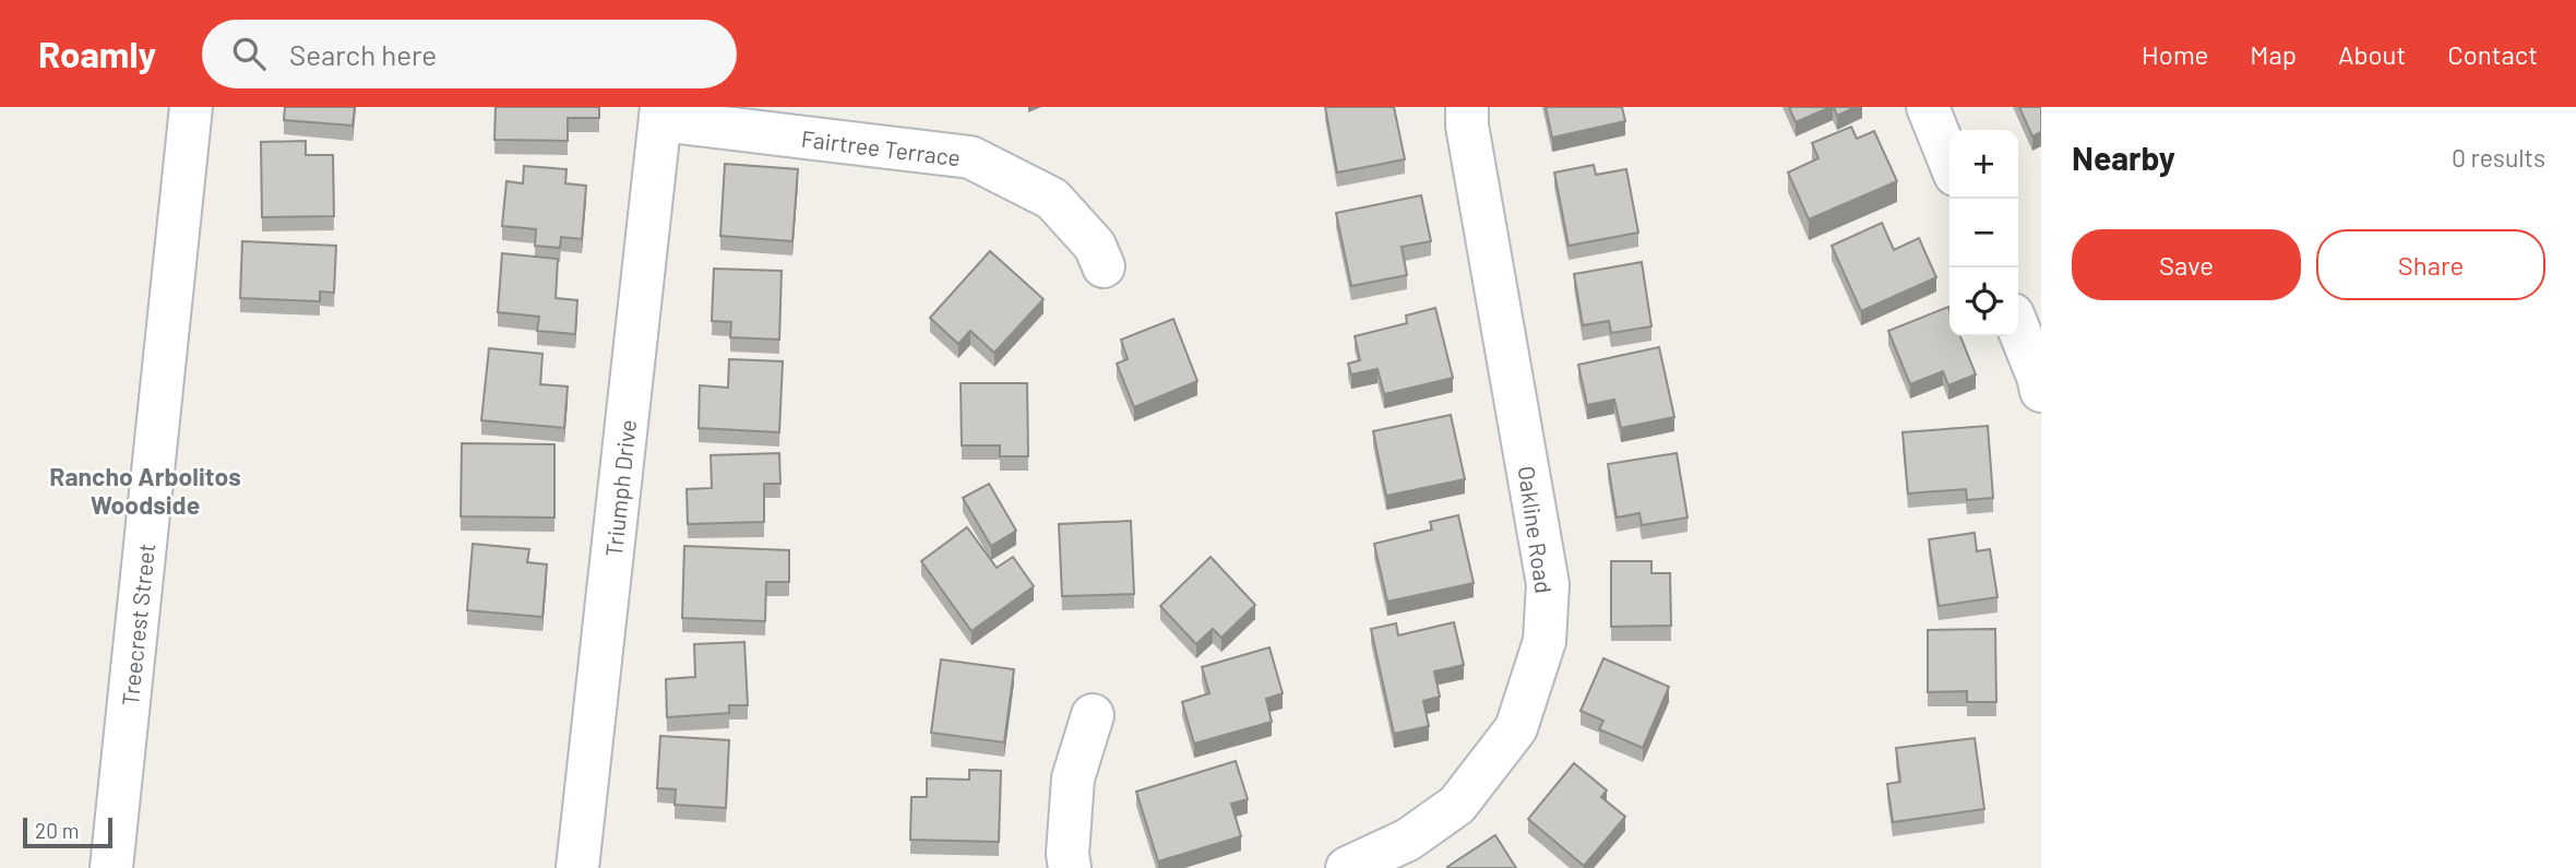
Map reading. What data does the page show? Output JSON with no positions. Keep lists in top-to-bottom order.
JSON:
{
  "streets": {
    "street": [
      "Fairtree Terrace",
      "Triumph Drive",
      "Oakline Road",
      "Treecrest Street"
    ]
  },
  "crossings": [
    ["Fairtree Terrace", "Triumph Drive"]
  ],
  "districts": ["Rancho Arbolitos Woodside"],
  "scale_bar": "20 m",
  "page": {
    "header": "Roamly",
    "search": "Search here",
    "nav": [
      "Home",
      "Map",
      "About",
      "Contact"
    ],
    "heading": ["Nearby", "0 results"],
    "map_buttons": ["+", "−"],
    "buttons": ["Save", "Share"],
    "scale": "20 m"
  }
}
